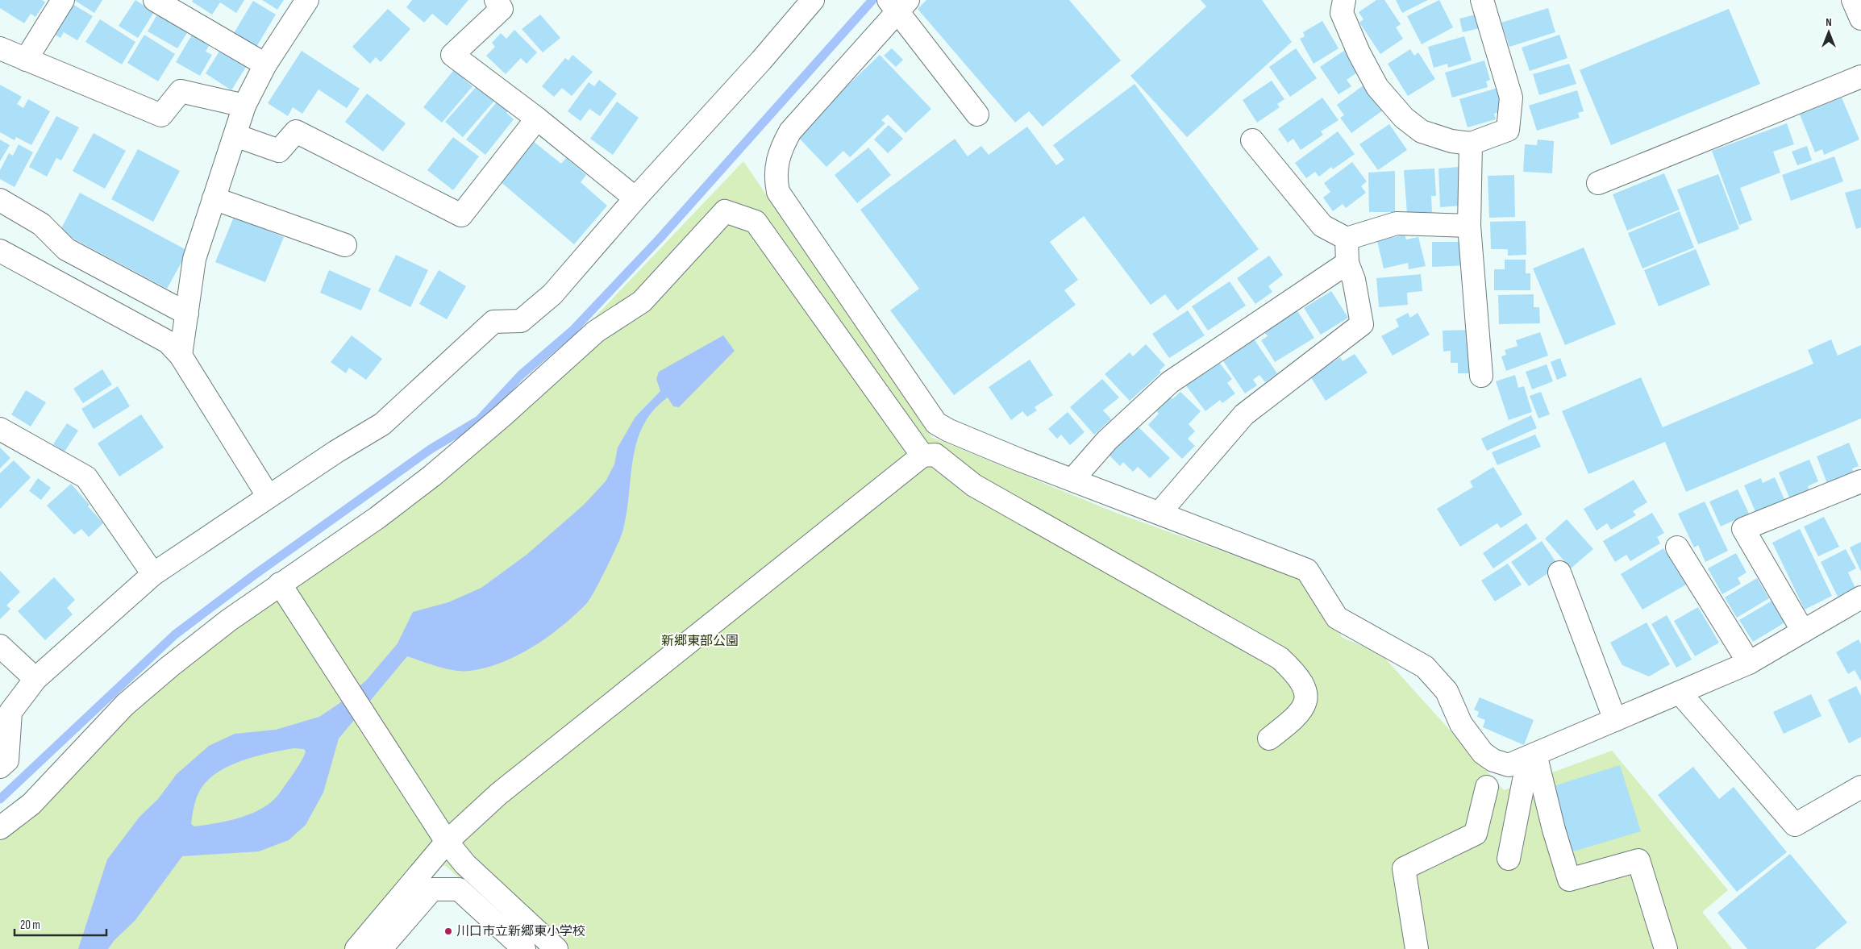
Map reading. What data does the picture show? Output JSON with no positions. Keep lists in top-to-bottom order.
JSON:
{
  "parks": ["新郷東部公園"],
  "places": ["川口市立新郷東小学校"],
  "scale_bar": "20 m",
  "north": "top"
}
